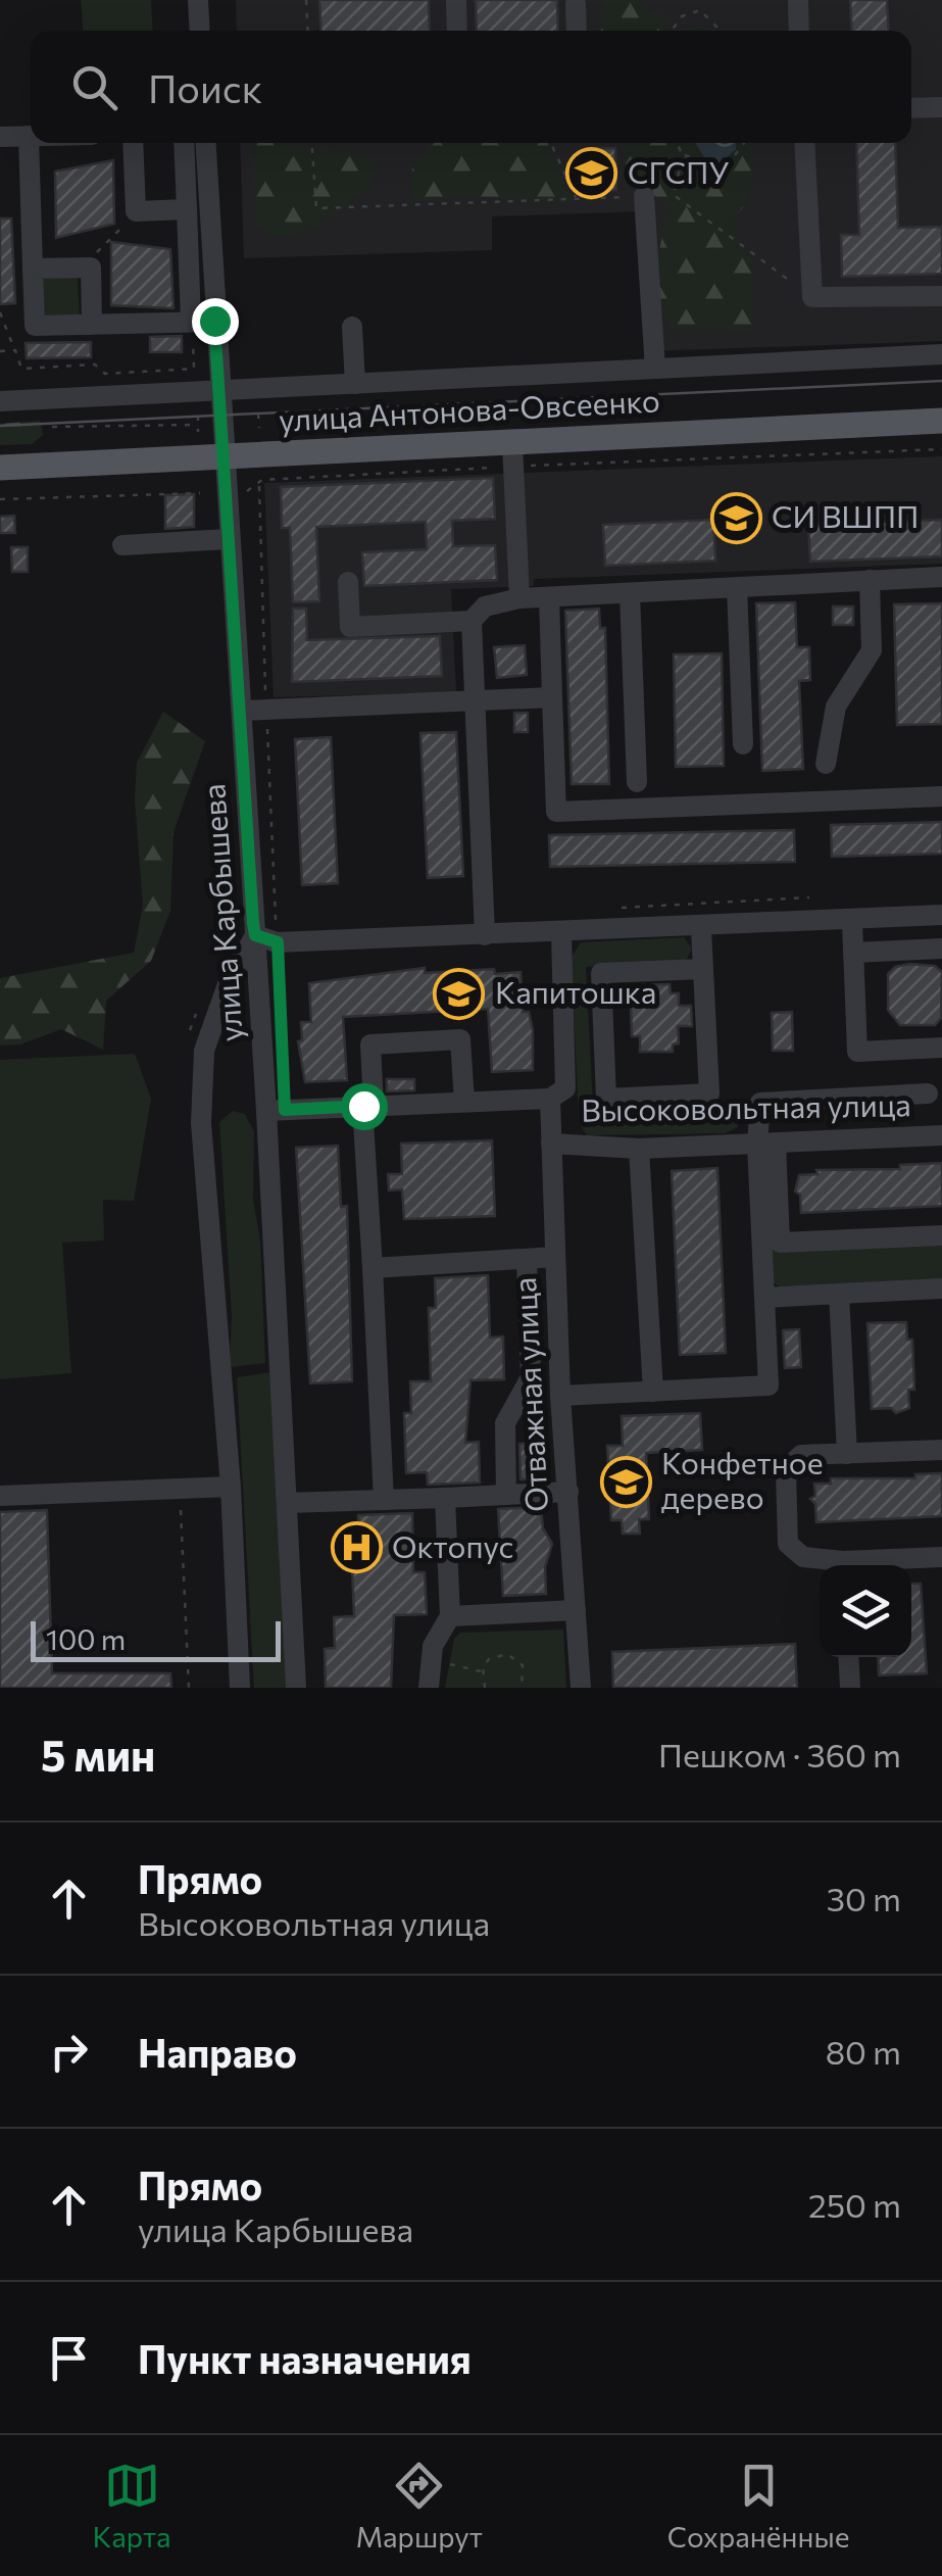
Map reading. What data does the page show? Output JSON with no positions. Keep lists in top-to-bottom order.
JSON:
{
  "streets": {
    "main road": ["улица Антонова-Овсеенко"],
    "street": ["улица Карбышева", "Высоковольтная улица", "Отважная улица"]
  },
  "crossings": [
    ["улица Антонова-Овсеенко", "улица Карбышева"],
    ["улица Карбышева", "Высоковольтная улица"],
    ["Высоковольтная улица", "Отважная улица"]
  ],
  "places": {
    "school or university": [
      "СГСПУ",
      "СИ ВШПП",
      "Капитошка",
      "Конфетное дерево"
    ],
    "hospital": ["Октопус"]
  },
  "scale_bar": "100 m",
  "page": {
    "search": "Поиск",
    "scale": "100 m",
    "heading": ["5 мин", "Пешком · 360 m"],
    "list": [
      ["Прямо", "Высоковольтная улица", "30 m"],
      ["Направо", "80 m"],
      ["Прямо", "улица Карбышева", "250 m"],
      "Пункт назначения"
    ],
    "nav": ["Карта", "Маршрут", "Сохранённые"]
  }
}
